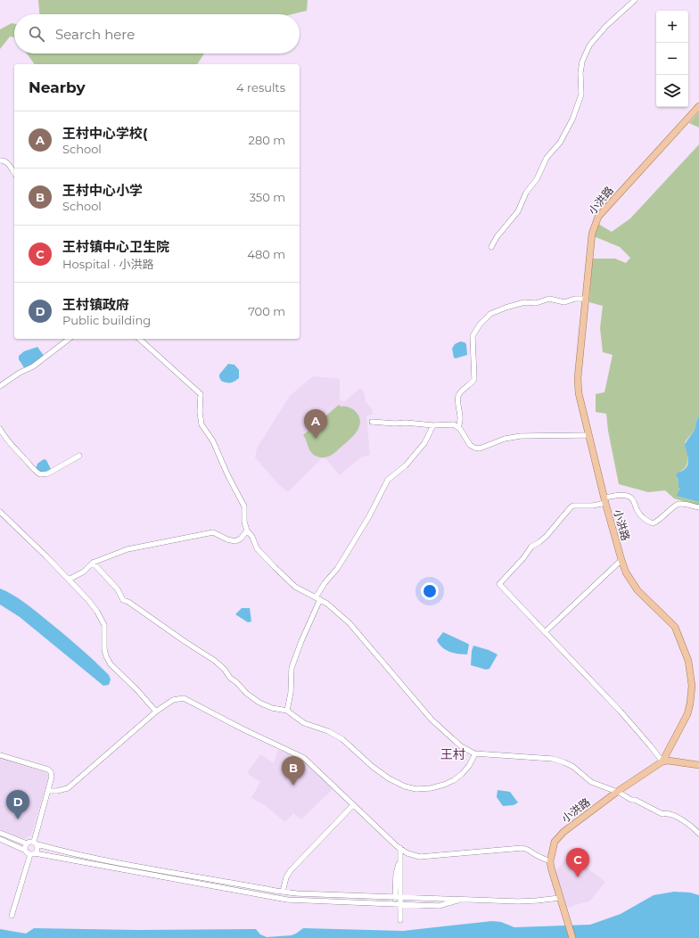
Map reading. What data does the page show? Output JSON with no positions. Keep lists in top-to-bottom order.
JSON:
{
  "streets": {
    "main road": ["小洪路"]
  },
  "districts": ["王村"],
  "page": {
    "map_buttons": ["+", "−"],
    "search": "Search here",
    "heading": ["Nearby", "4 results"],
    "list": [
      {
        "mark": "A",
        "name": "王村中心学校(",
        "note": "School",
        "value": "280 m"
      },
      {
        "mark": "B",
        "name": "王村中心小学",
        "note": "School",
        "value": "350 m"
      },
      {
        "mark": "C",
        "name": "王村镇中心卫生院",
        "note": "Hospital · 小洪路",
        "value": "480 m"
      },
      {
        "mark": "D",
        "name": "王村镇政府",
        "note": "Public building",
        "value": "700 m"
      }
    ],
    "pins": [
      "A",
      "B",
      "D",
      "C"
    ]
  }
}
